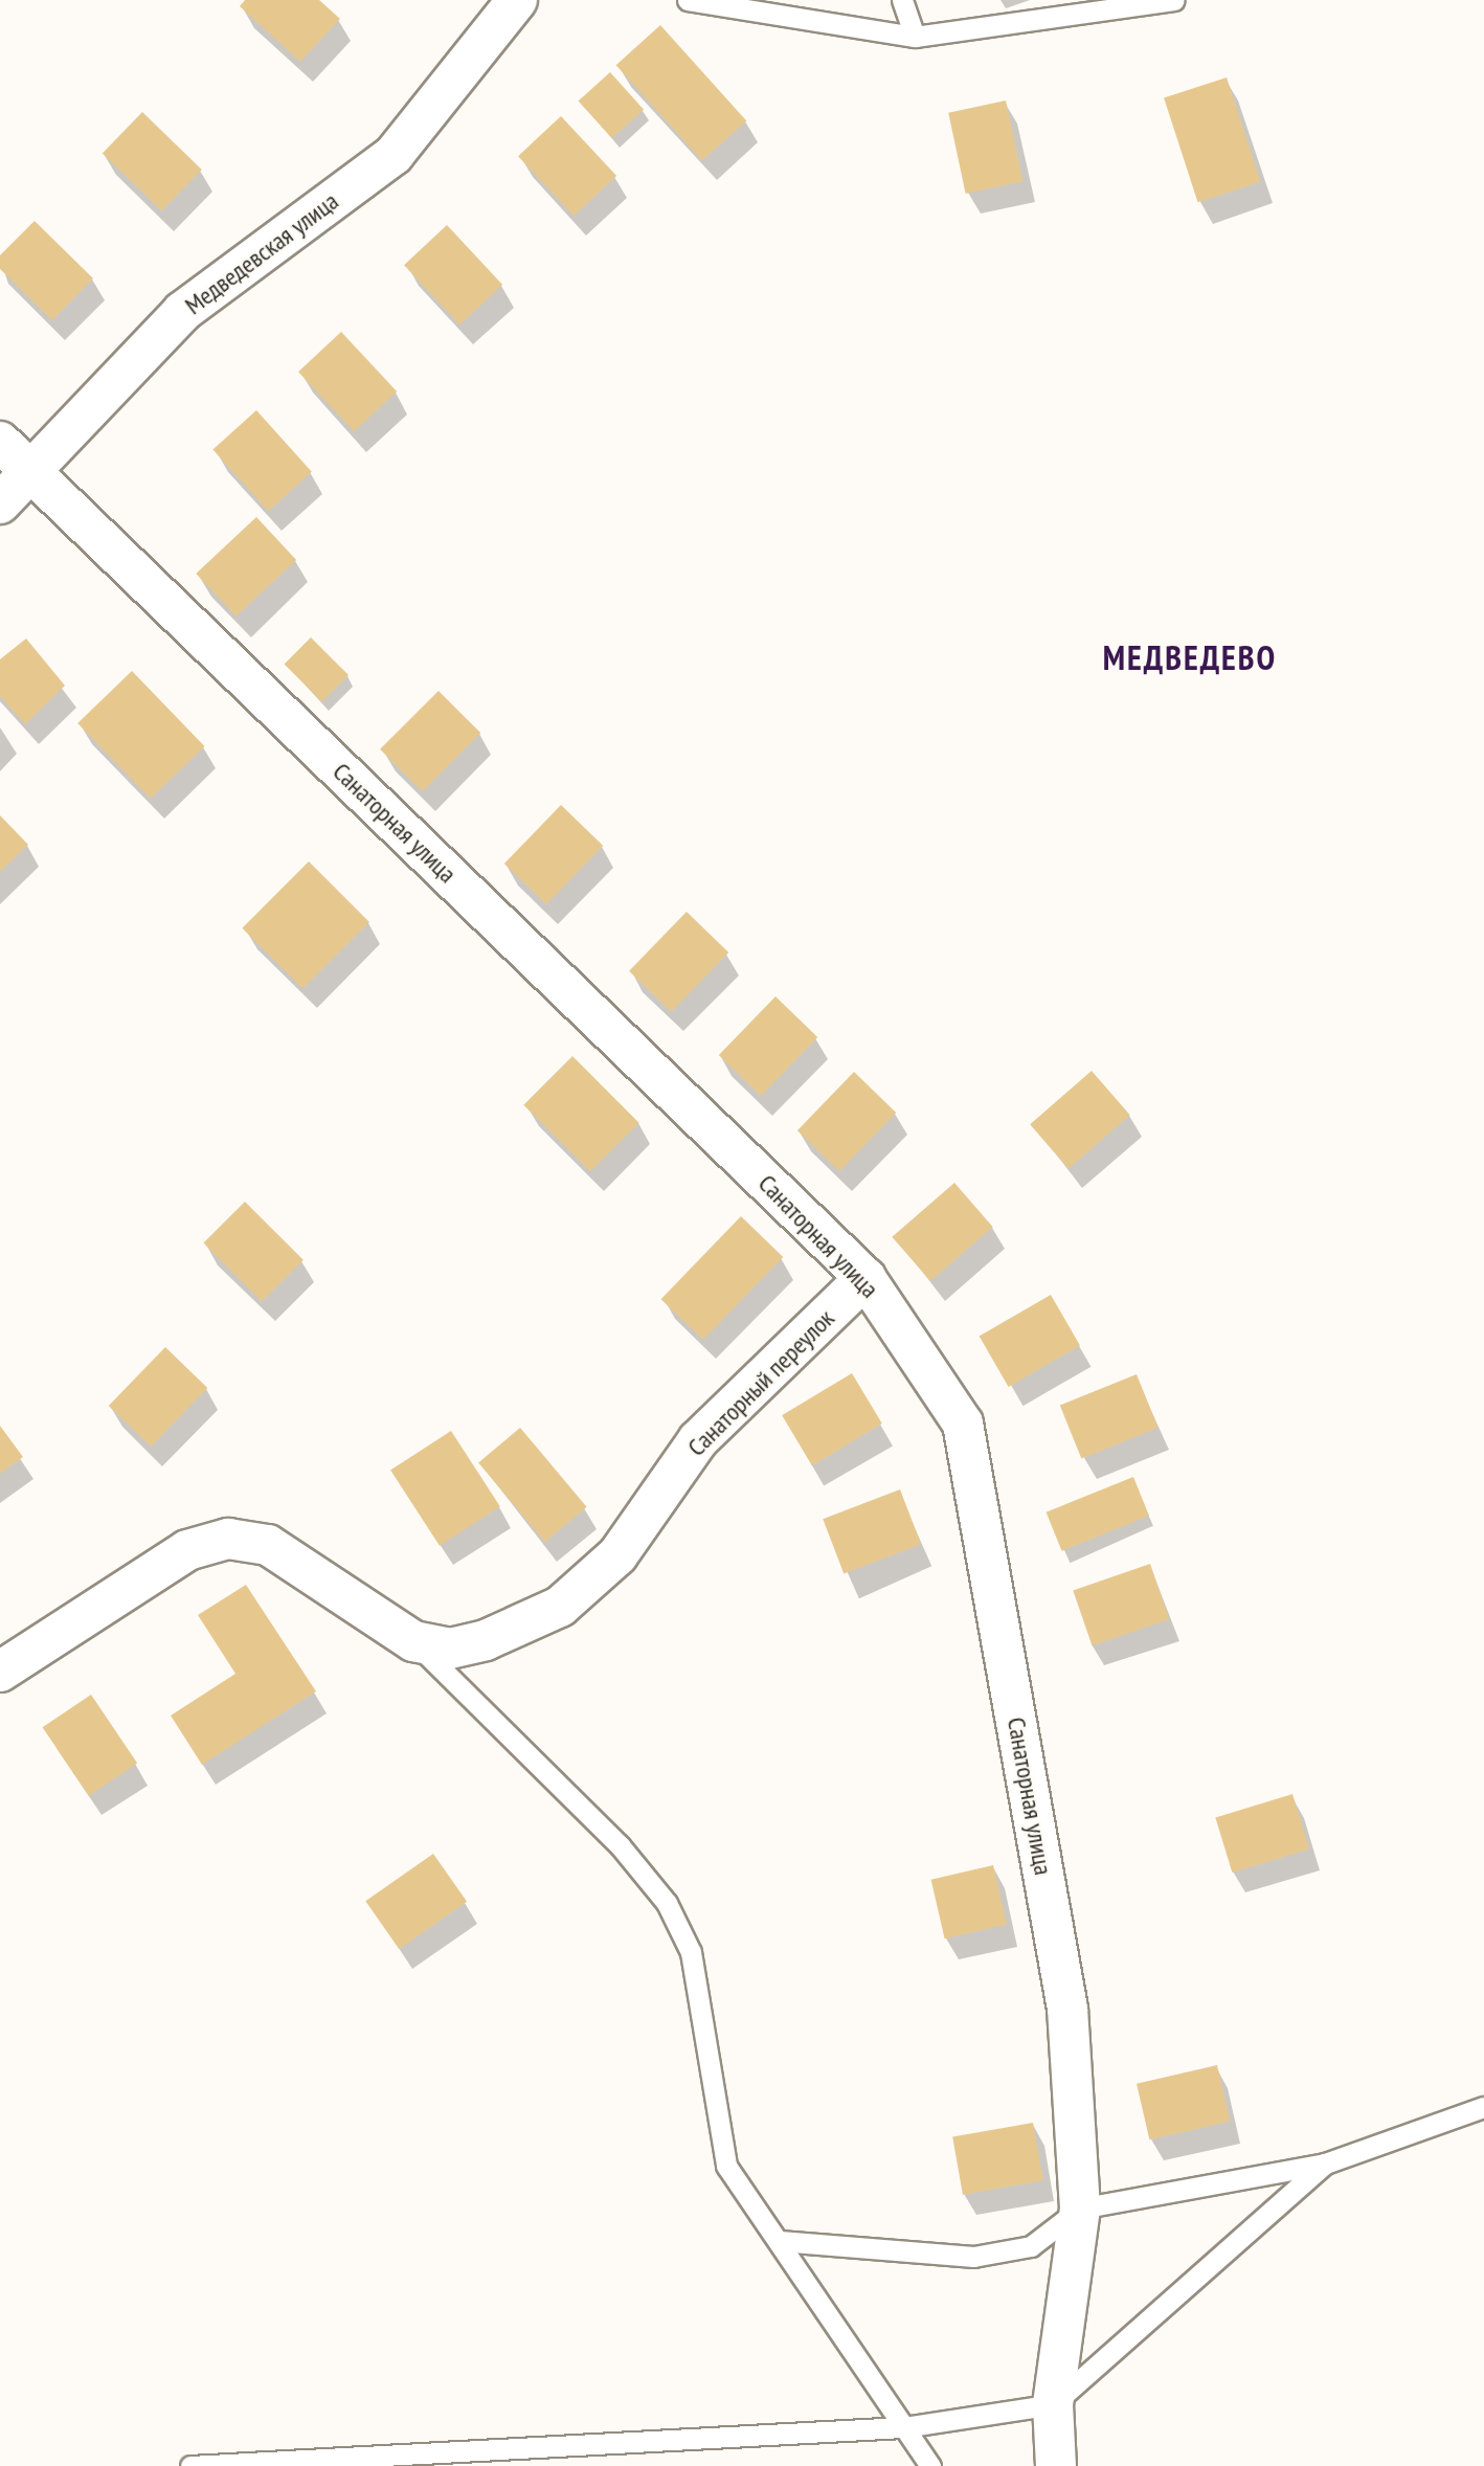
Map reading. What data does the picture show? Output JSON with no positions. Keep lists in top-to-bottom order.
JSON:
{
  "streets": {
    "street": ["Медведевская улица", "Санаторная улица", "Санаторный переулок"]
  },
  "crossings": [
    ["Медведевская улица", "Санаторная улица"],
    ["Санаторная улица", "Санаторный переулок"]
  ],
  "districts": ["МЕДВЕДЕВО"]
}
